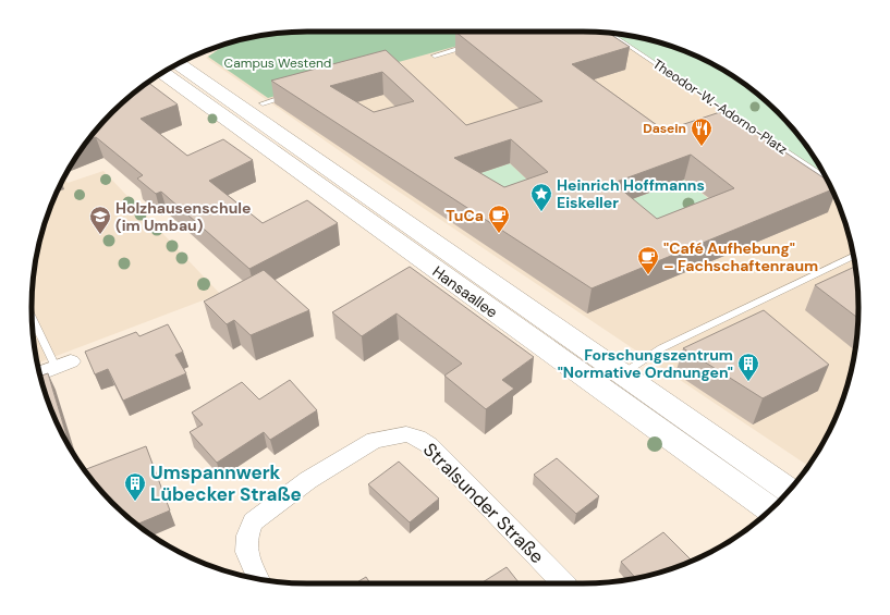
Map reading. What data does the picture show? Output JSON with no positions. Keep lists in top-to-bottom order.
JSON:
{
  "streets": {
    "main road": ["Hansaallee"],
    "street": ["Stralsunder Straße"],
    "lane": ["Theodor-W.-Adorno-Platz"]
  },
  "parks": ["Campus Westend"],
  "places": {
    "restaurant": ["Dasein"],
    "place": ["Heinrich Hoffmanns Eiskeller"],
    "cafe": ["TuCa", "\"Café Aufhebung\" – Fachschaftenraum"],
    "school or university": ["Holzhausenschule (im Umbau)"],
    "building": ["Forschungszentrum \"Normative Ordnungen\"", "Umspannwerk Lübecker Straße"]
  }
}
